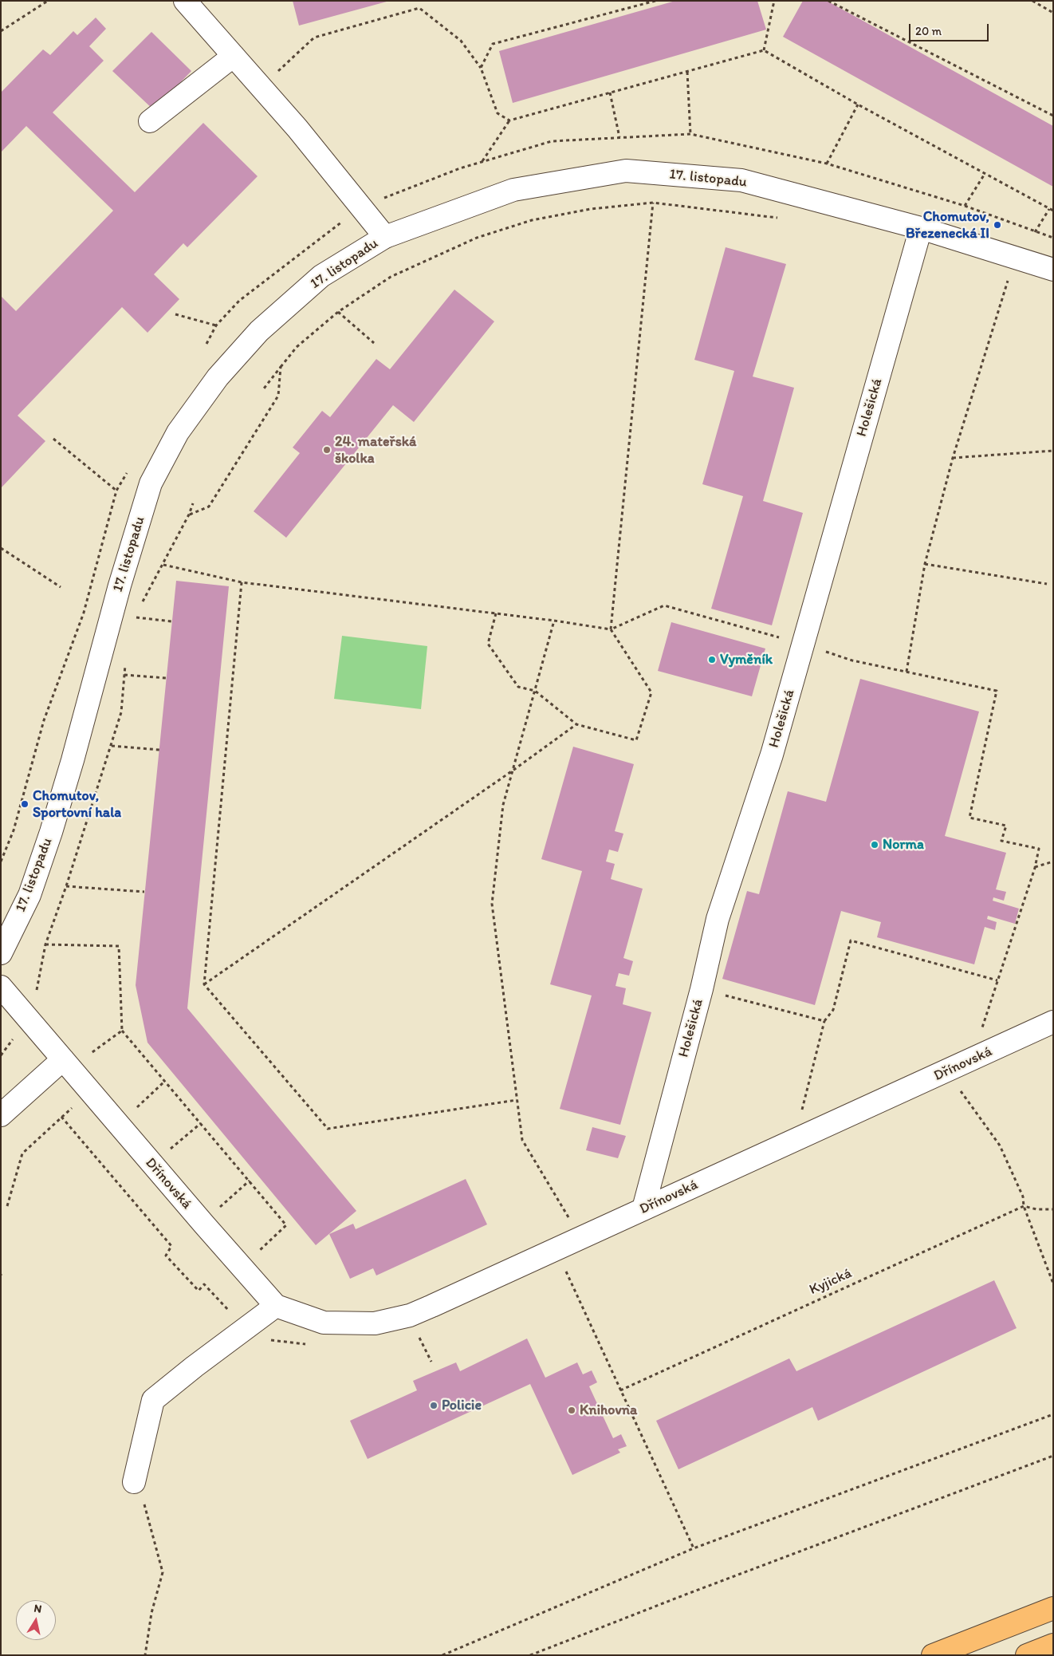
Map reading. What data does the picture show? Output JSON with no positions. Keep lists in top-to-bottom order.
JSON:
{
  "streets": {
    "street": ["17. listopadu", "Holešická", "Dřínovská"],
    "path": ["Kyjická"]
  },
  "crossings": [
    ["17. listopadu", "Holešická"],
    ["Holešická", "Dřínovská"]
  ],
  "places": [
    "Chomutov, Březenecká II",
    "24. mateřská školka",
    "Vyměník",
    "Chomutov, Sportovní hala",
    "Norma",
    "Policie",
    "Knihovna"
  ],
  "scale_bar": "20 m",
  "north": "top"
}
